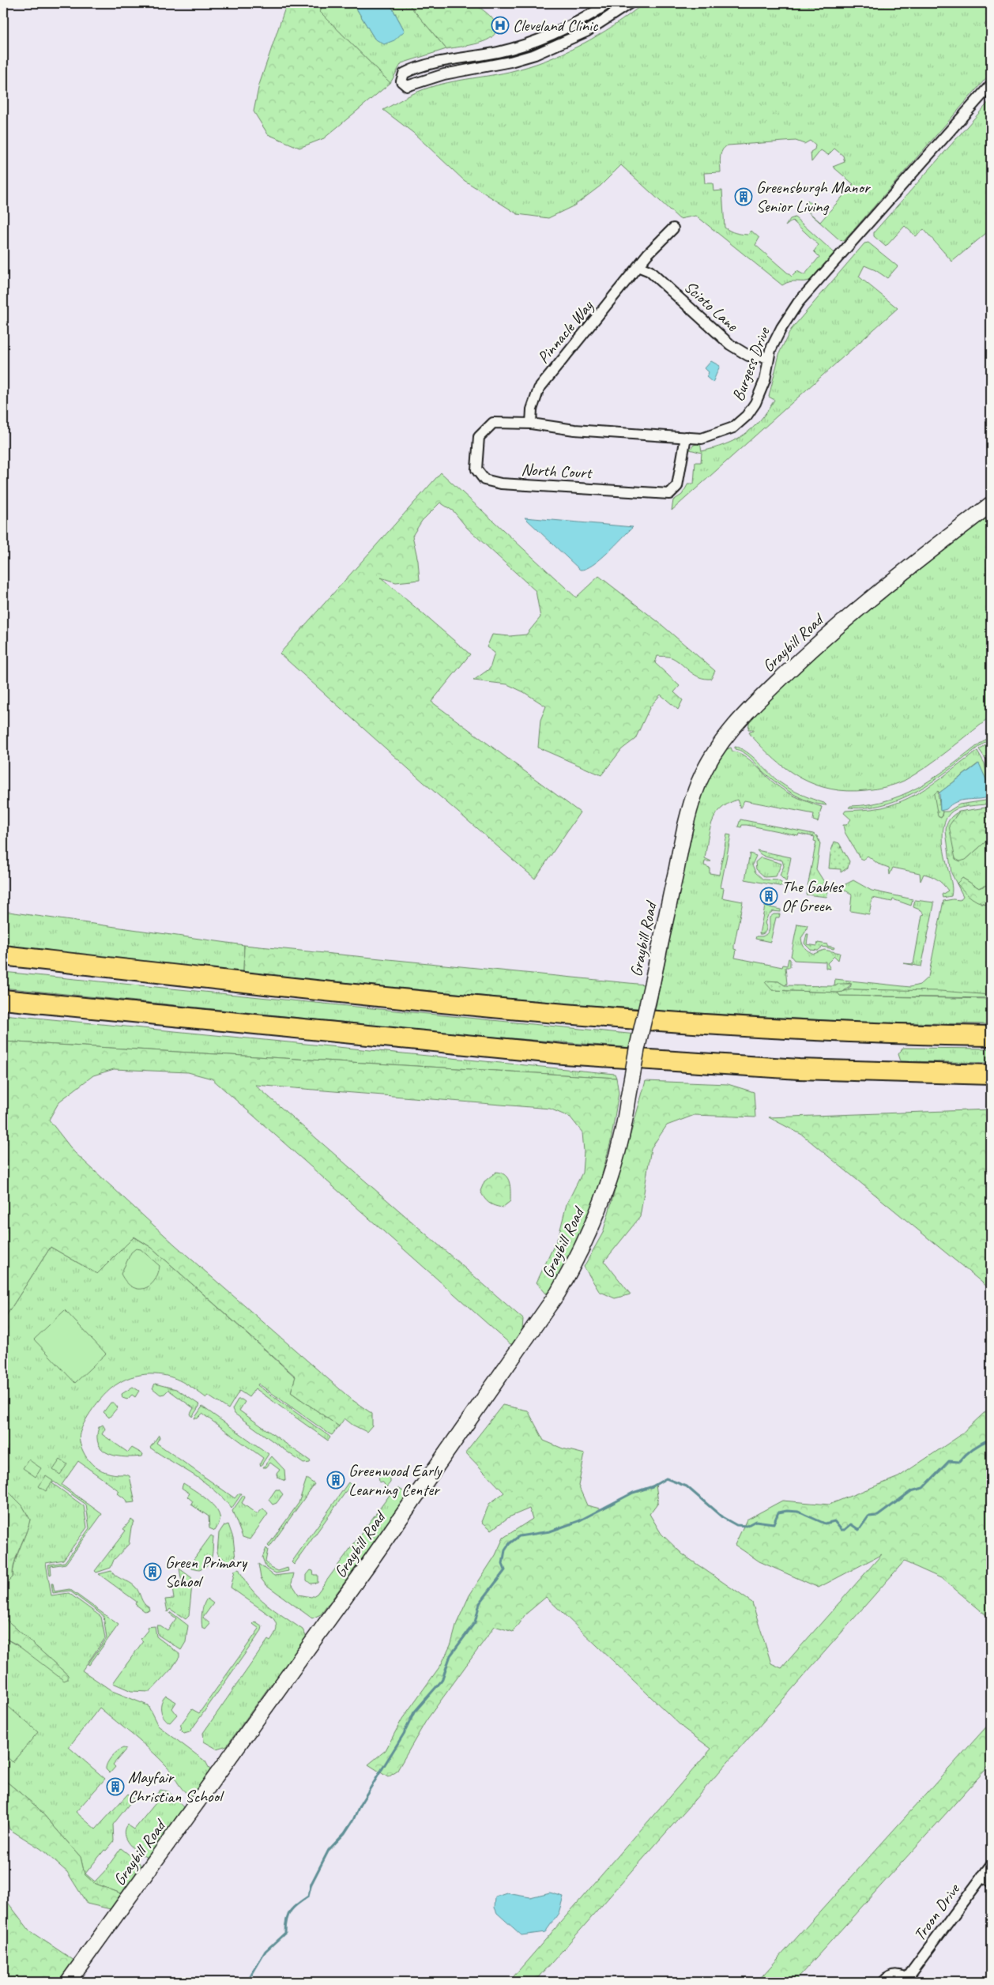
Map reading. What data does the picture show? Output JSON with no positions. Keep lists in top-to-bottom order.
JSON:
{
  "streets": {
    "street": [
      "Scioto Lane",
      "Pinnacle Way",
      "Burgess Drive",
      "North Court",
      "Graybill Road",
      "Troon Drive"
    ]
  },
  "crossings": [
    ["Scioto Lane", "Pinnacle Way"],
    ["Scioto Lane", "Burgess Drive"],
    ["Pinnacle Way", "Burgess Drive"],
    ["Pinnacle Way", "North Court"],
    ["Burgess Drive", "North Court"]
  ],
  "places": {
    "hospital": ["Cleveland Clinic"],
    "building": [
      "Greensburgh Manor Senior Living",
      "The Gables Of Green",
      "Greenwood Early Learning Center",
      "Green Primary School",
      "Mayfair Christian School"
    ]
  }
}
